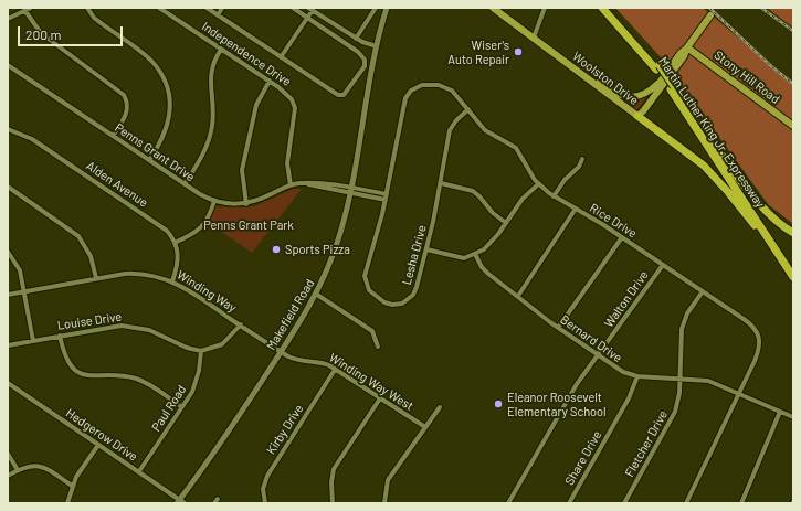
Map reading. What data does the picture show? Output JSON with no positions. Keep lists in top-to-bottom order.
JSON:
{
  "streets": {
    "highway": ["Martin Luther King Jr. Expressway"],
    "main road": ["Stony Hill Road", "Woolston Drive"],
    "street": [
      "Independence Drive",
      "Penns Grant Drive",
      "Alden Avenue",
      "Rice Drive",
      "Lesha Drive",
      "Winding Way",
      "Walton Drive",
      "Makefield Road",
      "Louise Drive",
      "Bernard Drive",
      "Winding Way West",
      "Paul Road",
      "Kirby Drive",
      "Hedgerow Drive",
      "Fletcher Drive",
      "Share Drive"
    ]
  },
  "crossings": [
    ["Independence Drive", "Penns Grant Drive"],
    ["Stony Hill Road", "Woolston Drive"],
    ["Penns Grant Drive", "Rice Drive"],
    ["Penns Grant Drive", "Lesha Drive"],
    ["Penns Grant Drive", "Makefield Road"],
    ["Alden Avenue", "Winding Way"],
    ["Rice Drive", "Lesha Drive"],
    ["Rice Drive", "Walton Drive"],
    ["Rice Drive", "Bernard Drive"],
    ["Rice Drive", "Fletcher Drive"],
    ["Winding Way", "Makefield Road"],
    ["Winding Way", "Winding Way West"],
    ["Walton Drive", "Bernard Drive"],
    ["Makefield Road", "Winding Way West"],
    ["Makefield Road", "Hedgerow Drive"],
    ["Louise Drive", "Paul Road"],
    ["Bernard Drive", "Fletcher Drive"],
    ["Bernard Drive", "Share Drive"],
    ["Winding Way West", "Kirby Drive"],
    ["Paul Road", "Hedgerow Drive"]
  ],
  "parks": ["Penns Grant Park"],
  "places": ["Wiser's Auto Repair", "Sports Pizza", "Eleanor Roosevelt Elementary School"],
  "scale_bar": "200 m"
}
